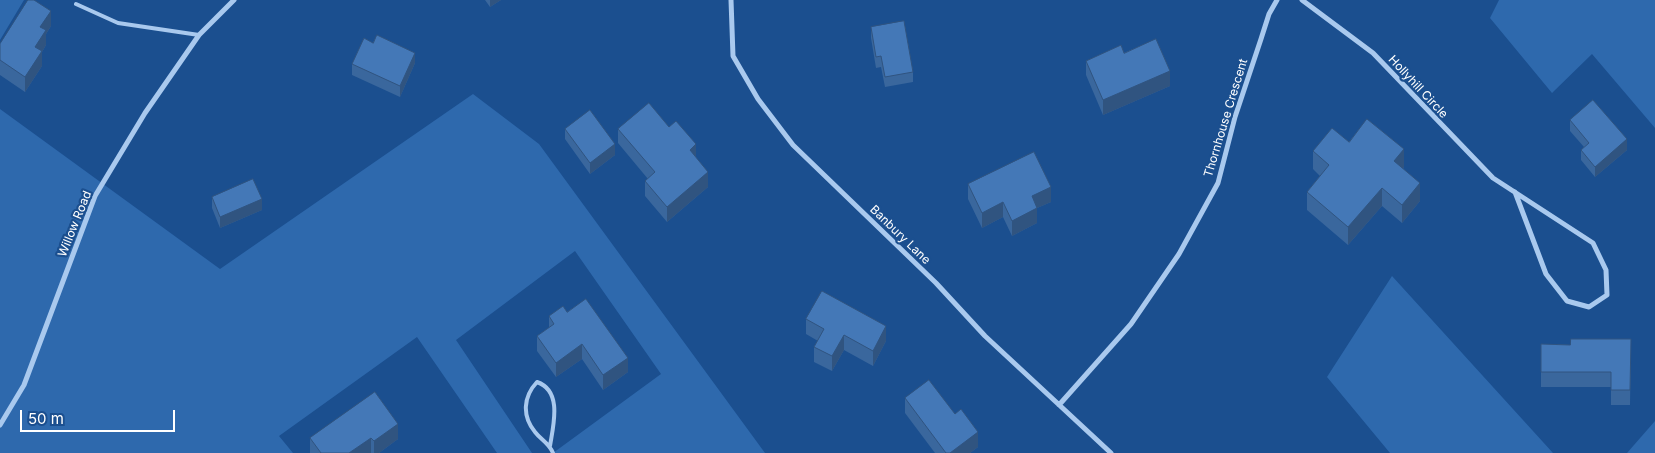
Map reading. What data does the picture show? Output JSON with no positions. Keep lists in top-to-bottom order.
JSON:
{
  "streets": {
    "street": [
      "Hollyhill Circle",
      "Thornhouse Crescent",
      "Willow Road",
      "Banbury Lane"
    ]
  },
  "crossings": [
    ["Thornhouse Crescent", "Banbury Lane"]
  ],
  "scale_bar": "50 m"
}
